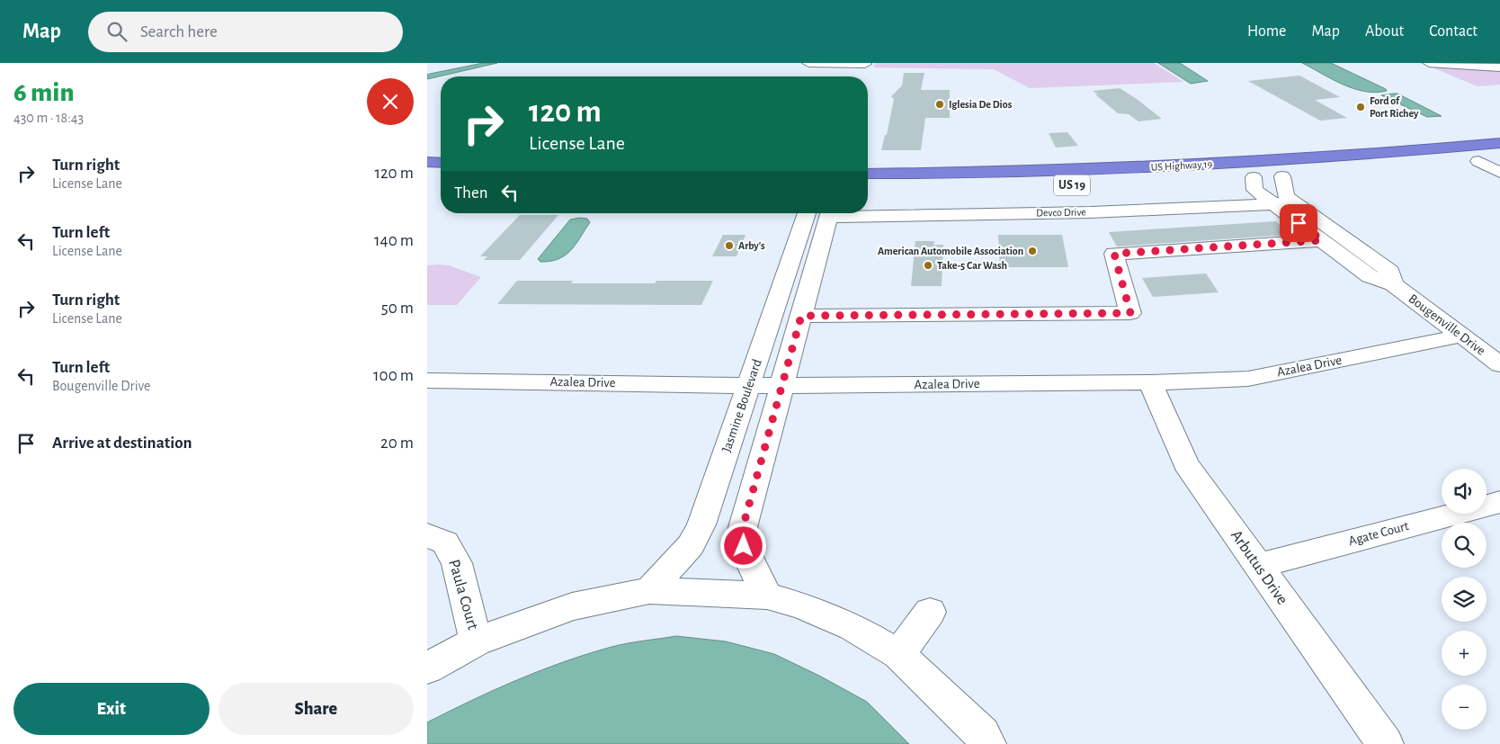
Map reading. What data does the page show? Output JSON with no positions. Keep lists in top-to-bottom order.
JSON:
{
  "streets": {
    "highway": ["US Highway 19", "US 19"],
    "street": [
      "Devco Drive",
      "Bougenville Drive",
      "Azalea Drive",
      "Jasmine Boulevard",
      "Agate Court",
      "Arbutus Drive",
      "Paula Court"
    ]
  },
  "crossings": [
    ["US Highway 19", "Bougenville Drive"],
    ["Devco Drive", "Bougenville Drive"],
    ["Bougenville Drive", "Azalea Drive"],
    ["Azalea Drive", "Jasmine Boulevard"],
    ["Azalea Drive", "Arbutus Drive"],
    ["Agate Court", "Arbutus Drive"]
  ],
  "places": [
    "Iglesia De Dios",
    "Ford of Port Richey",
    "Arby's",
    "American Automobile Association",
    "Take-5 Car Wash"
  ],
  "page": {
    "header": "Map",
    "search": "Search here",
    "nav": [
      "Home",
      "Map",
      "About",
      "Contact"
    ],
    "heading": ["6 min", "430 m · 18:43"],
    "turn": ["120 m", "License Lane"],
    "list": [
      {
        "name": "Turn right",
        "note": "License Lane",
        "value": "120 m"
      },
      {
        "name": "Turn left",
        "note": "License Lane",
        "value": "140 m"
      },
      {
        "name": "Turn right",
        "note": "License Lane",
        "value": "50 m"
      },
      {
        "name": "Turn left",
        "note": "Bougenville Drive",
        "value": "100 m"
      },
      {
        "name": "Arrive at destination",
        "value": "20 m"
      }
    ],
    "then": "Then",
    "map_buttons": ["+", "−"],
    "buttons": ["Exit", "Share"]
  }
}
